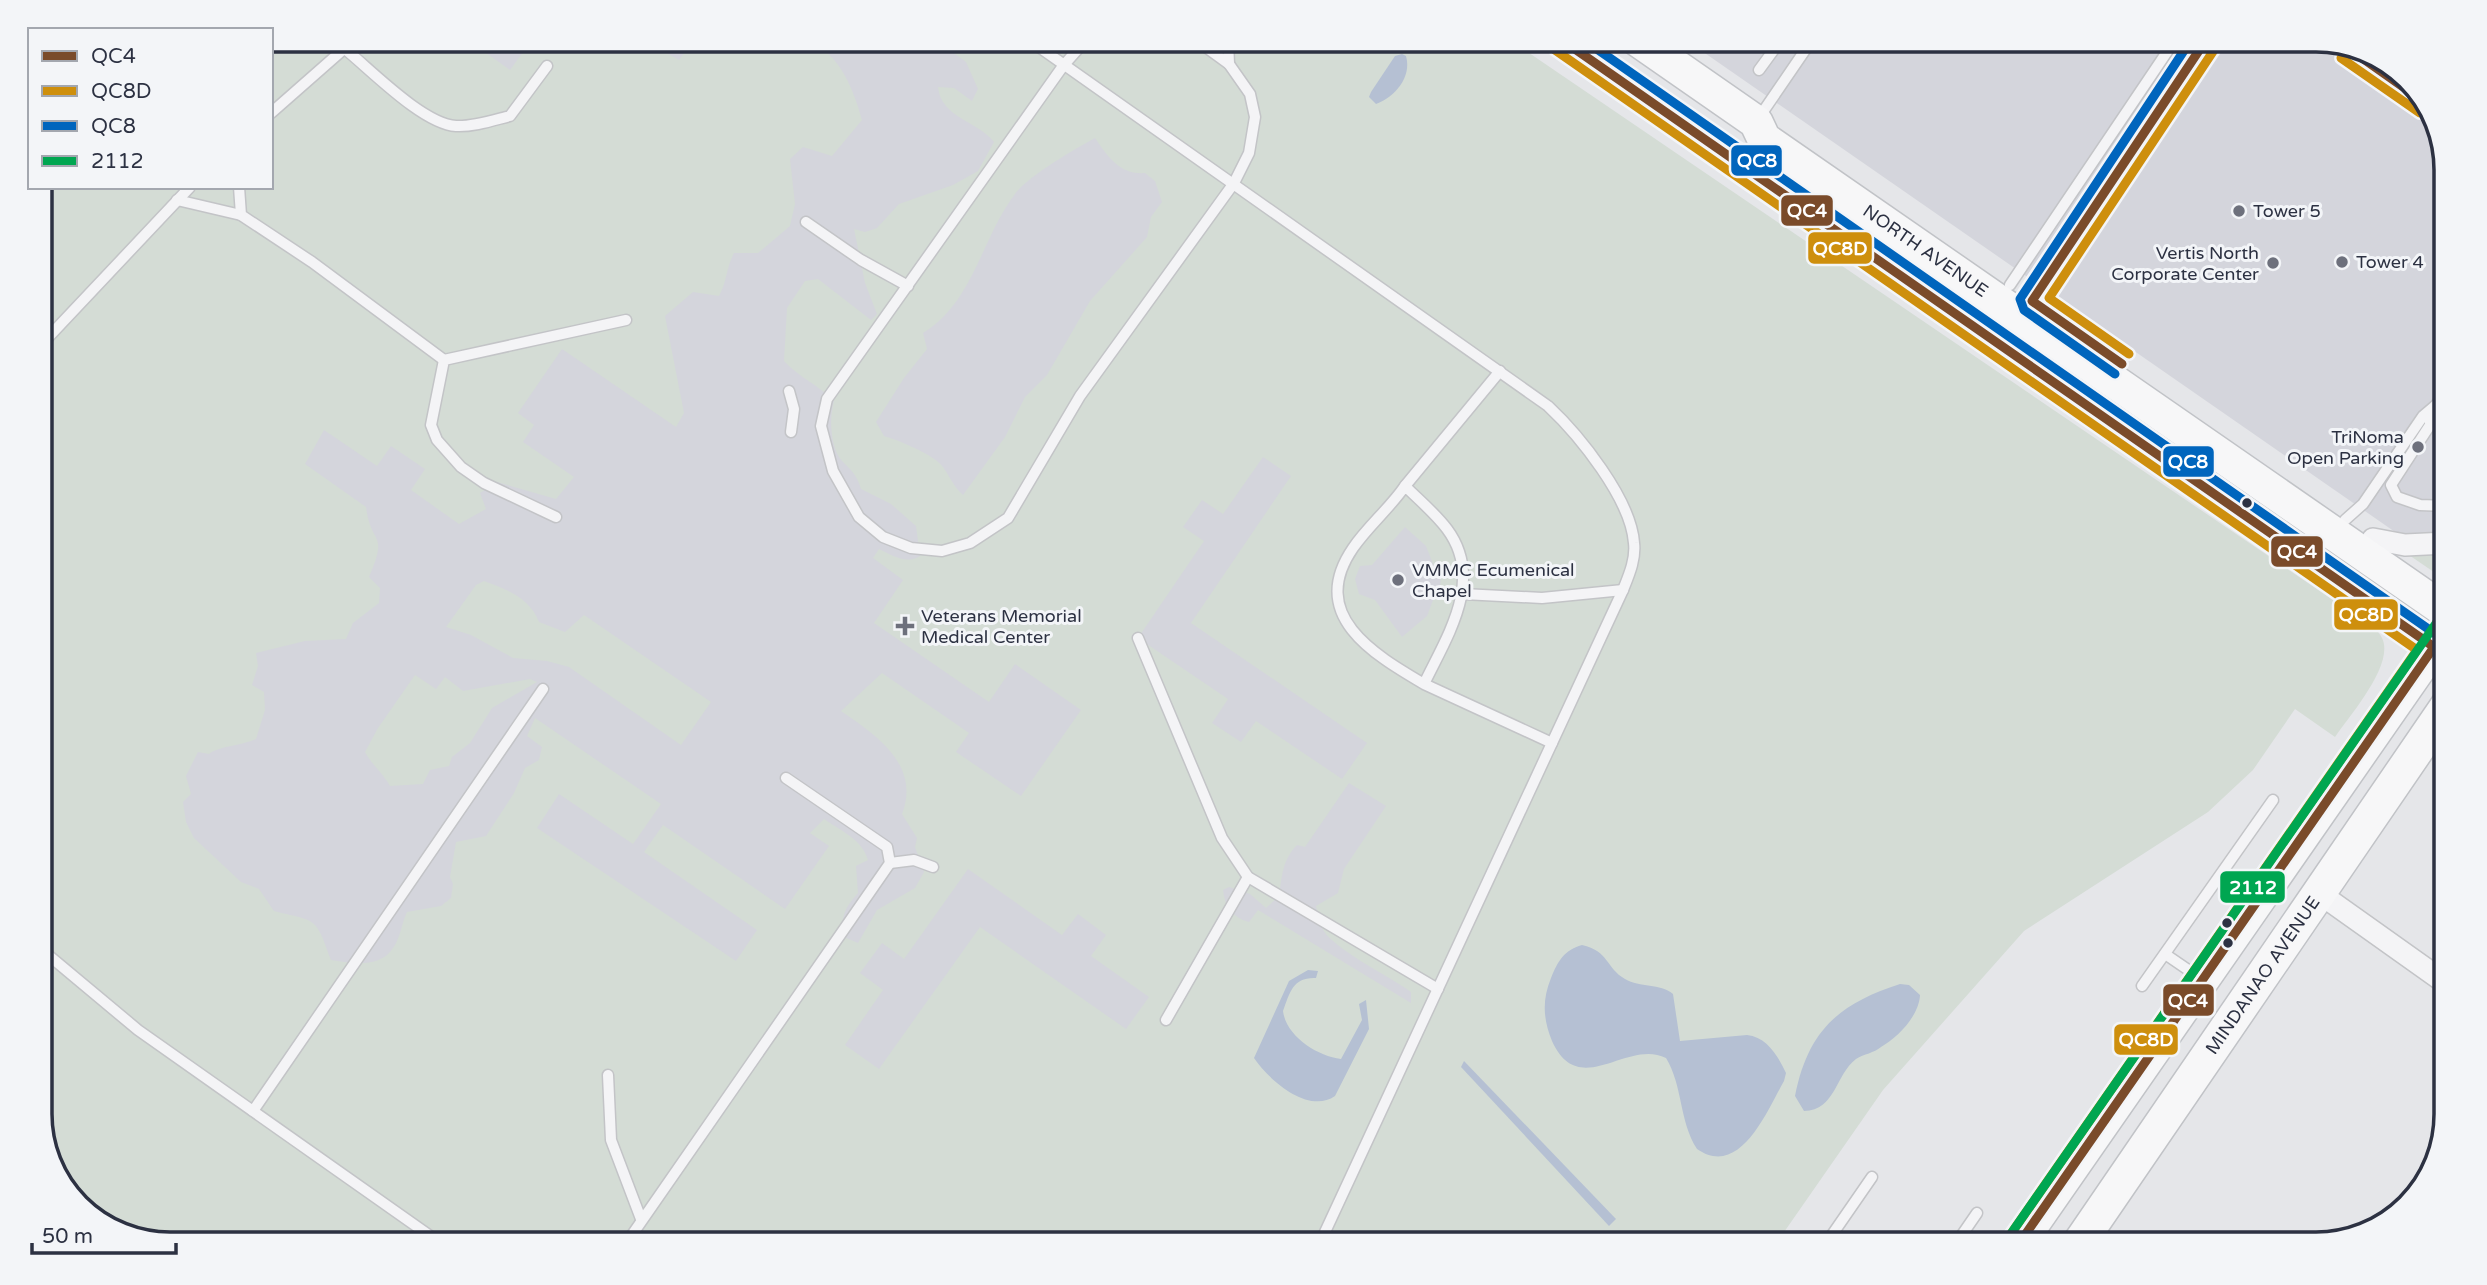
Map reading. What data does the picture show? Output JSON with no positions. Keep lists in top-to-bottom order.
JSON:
{
  "streets": {
    "main road": ["NORTH AVENUE", "MINDANAO AVENUE"]
  },
  "places": {
    "other": [
      "Tower 5",
      "Tower 4",
      "Vertis North Corporate Center",
      "TriNoma Open Parking",
      "VMMC Ecumenical Chapel"
    ],
    "health": ["Veterans Memorial Medical Center"]
  },
  "lines": [
    "transit line QC4",
    "transit line QC8D",
    "transit line QC8",
    "transit line 2112"
  ],
  "legend": [
    "QC4",
    "QC8D",
    "QC8",
    "2112"
  ],
  "scale_bar": "50 m"
}
